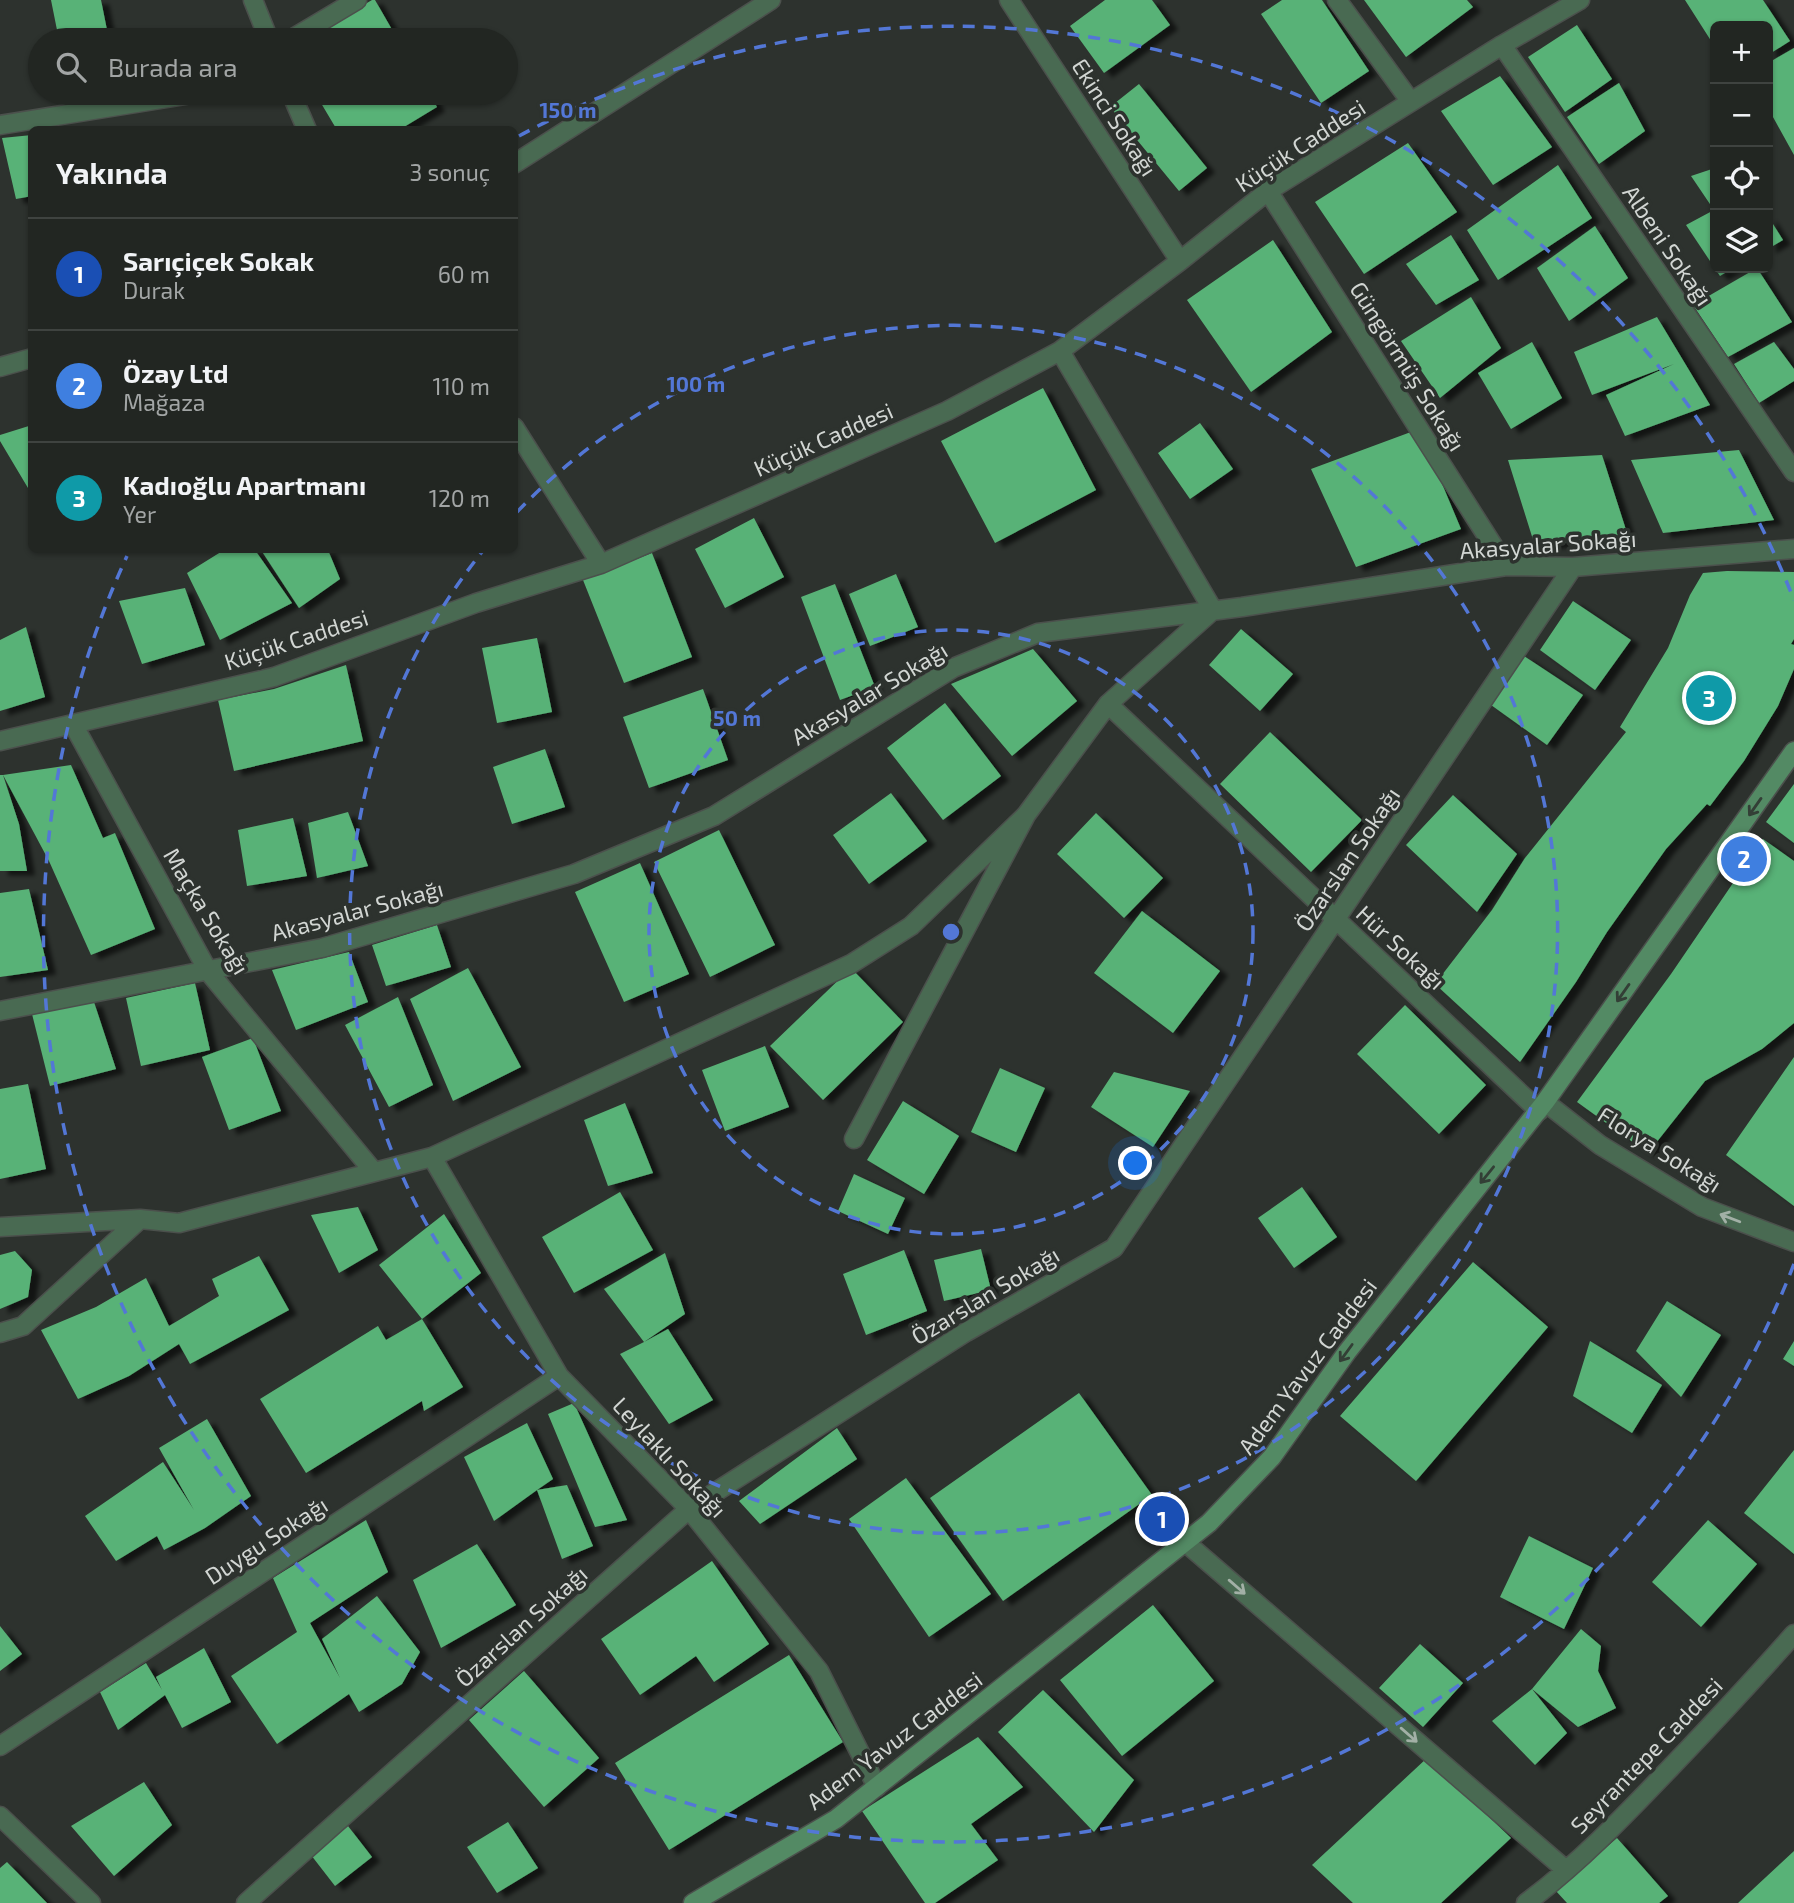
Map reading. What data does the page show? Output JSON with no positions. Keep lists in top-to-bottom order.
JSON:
{
  "streets": {
    "main road": ["Adem Yavuz Caddesi"],
    "street": [
      "Ekinci Sokağı",
      "Küçük Caddesi",
      "Albeni Sokağı",
      "Güngörmüş Sokağı",
      "Akasyalar Sokağı",
      "Özarslan Sokağı",
      "Maçka Sokağı",
      "Hür Sokağı",
      "Florya Sokağı",
      "Leylaklı Sokağı",
      "Duygu Sokağı",
      "Seyrantepe Caddesi"
    ]
  },
  "crossings": [
    ["Ekinci Sokağı", "Küçük Caddesi"],
    ["Küçük Caddesi", "Albeni Sokağı"],
    ["Küçük Caddesi", "Güngörmüş Sokağı"],
    ["Küçük Caddesi", "Maçka Sokağı"],
    ["Güngörmüş Sokağı", "Akasyalar Sokağı"],
    ["Akasyalar Sokağı", "Özarslan Sokağı"],
    ["Akasyalar Sokağı", "Maçka Sokağı"],
    ["Özarslan Sokağı", "Hür Sokağı"],
    ["Özarslan Sokağı", "Leylaklı Sokağı"],
    ["Hür Sokağı", "Florya Sokağı"],
    ["Hür Sokağı", "Adem Yavuz Caddesi"],
    ["Florya Sokağı", "Adem Yavuz Caddesi"],
    ["Adem Yavuz Caddesi", "Leylaklı Sokağı"],
    ["Leylaklı Sokağı", "Duygu Sokağı"]
  ],
  "one_way": ["Florya Sokağı", "Adem Yavuz Caddesi"],
  "page": {
    "map_buttons": ["+", "−"],
    "search": "Burada ara",
    "heading": ["Yakında", "3 sonuç"],
    "list": [
      {
        "mark": "1",
        "name": "Sarıçiçek Sokak",
        "note": "Durak",
        "value": "60 m"
      },
      {
        "mark": "2",
        "name": "Özay Ltd",
        "note": "Mağaza",
        "value": "110 m"
      },
      {
        "mark": "3",
        "name": "Kadıoğlu Apartmanı",
        "note": "Yer",
        "value": "120 m"
      }
    ],
    "pins": ["3", "2", "1"]
  },
  "rings": ["150 m", "100 m", "50 m"]
}
